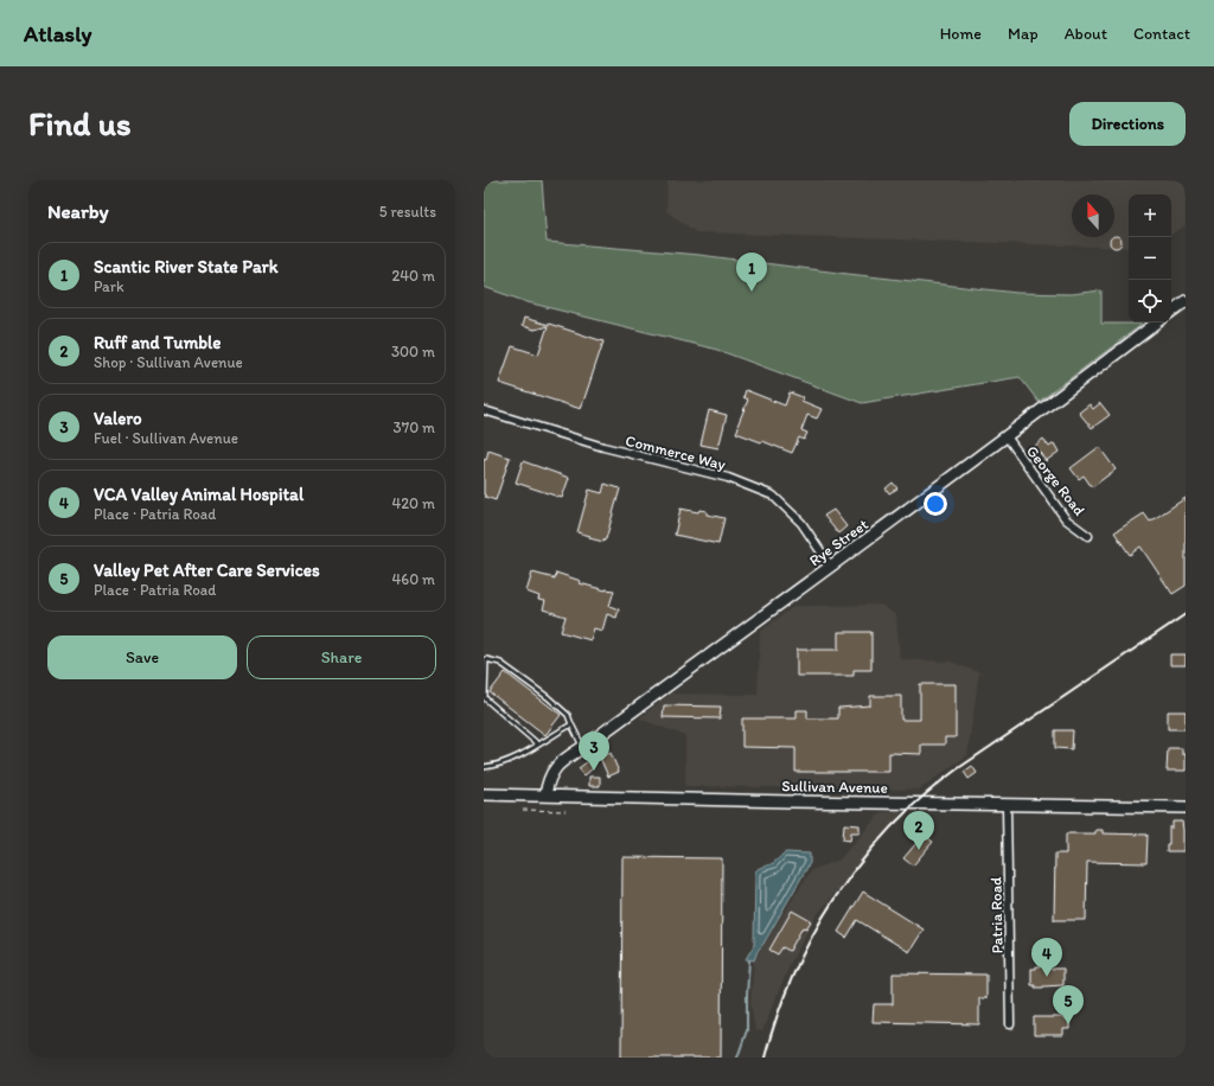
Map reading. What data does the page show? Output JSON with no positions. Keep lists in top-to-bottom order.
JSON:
{
  "streets": {
    "street": [
      "Commerce Way",
      "George Road",
      "Rye Street",
      "Sullivan Avenue",
      "Patria Road"
    ]
  },
  "crossings": [
    ["Commerce Way", "Rye Street"],
    ["George Road", "Rye Street"],
    ["Rye Street", "Sullivan Avenue"],
    ["Sullivan Avenue", "Patria Road"]
  ],
  "north": "top",
  "page": {
    "header": "Atlasly",
    "nav": [
      "Home",
      "Map",
      "About",
      "Contact"
    ],
    "buttons": [
      "Directions",
      ["Save", "Share"]
    ],
    "title": "Find us",
    "heading": ["Nearby", "5 results"],
    "map_buttons": ["+", "−"],
    "list": [
      {
        "mark": "1",
        "name": "Scantic River State Park",
        "note": "Park",
        "value": "240 m"
      },
      {
        "mark": "2",
        "name": "Ruff and Tumble",
        "note": "Shop · Sullivan Avenue",
        "value": "300 m"
      },
      {
        "mark": "3",
        "name": "Valero",
        "note": "Fuel · Sullivan Avenue",
        "value": "370 m"
      },
      {
        "mark": "4",
        "name": "VCA Valley Animal Hospital",
        "note": "Place · Patria Road",
        "value": "420 m"
      },
      {
        "mark": "5",
        "name": "Valley Pet After Care Services",
        "note": "Place · Patria Road",
        "value": "460 m"
      }
    ],
    "pins": [
      "1",
      "3",
      "2",
      "4",
      "5"
    ]
  }
}
